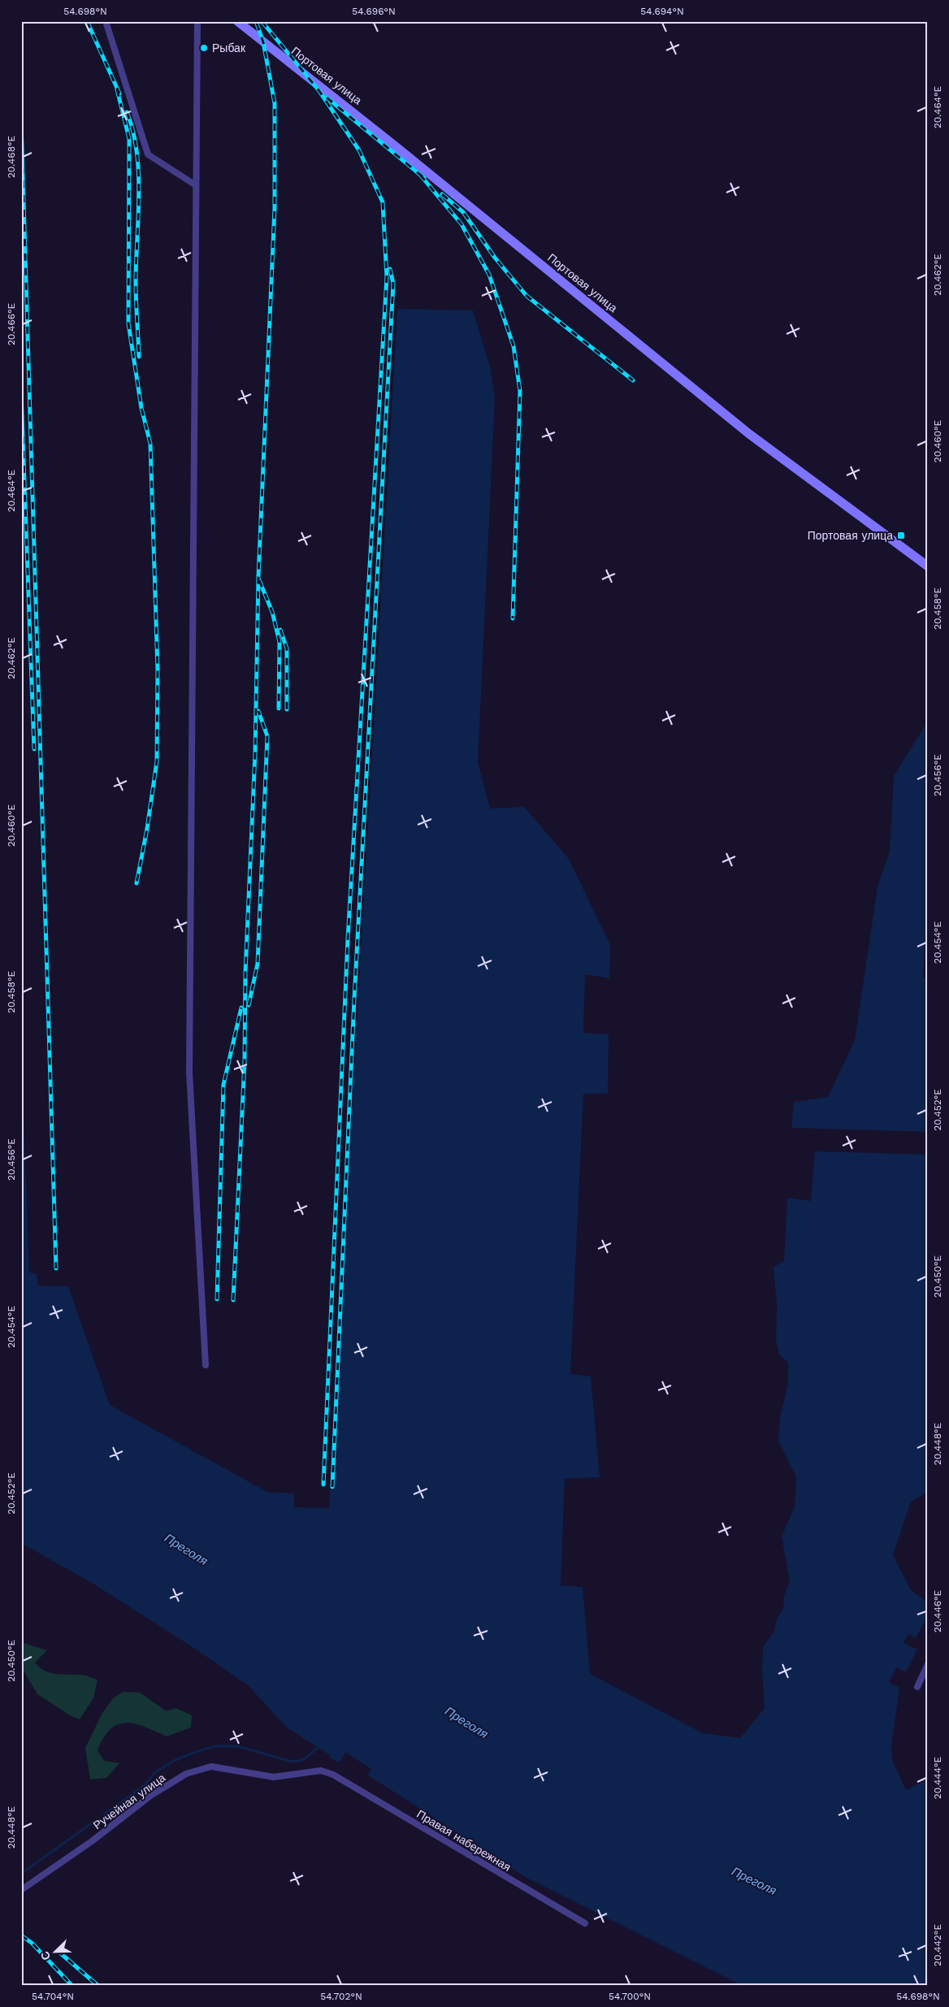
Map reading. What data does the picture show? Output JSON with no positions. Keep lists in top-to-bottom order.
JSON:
{
  "streets": {
    "main road": ["Портовая улица"],
    "street": ["Ручейная улица", "Правая набережная"]
  },
  "crossings": [
    ["Ручейная улица", "Правая набережная"]
  ],
  "water": ["Преголя"],
  "places": {
    "other": ["Рыбак"],
    "transit": ["Портовая улица"]
  },
  "north": "bottom left",
  "coordinates": [
    "54.698°N",
    "54.696°N",
    "54.694°N",
    "20.464°E",
    "20.468°E",
    "20.462°E",
    "20.466°E",
    "20.460°E",
    "20.458°E",
    "20.456°E",
    "20.454°E",
    "20.452°E",
    "20.450°E",
    "20.448°E",
    "20.446°E",
    "20.444°E",
    "20.442°E",
    "54.704°N",
    "54.702°N",
    "54.700°N"
  ]
}
